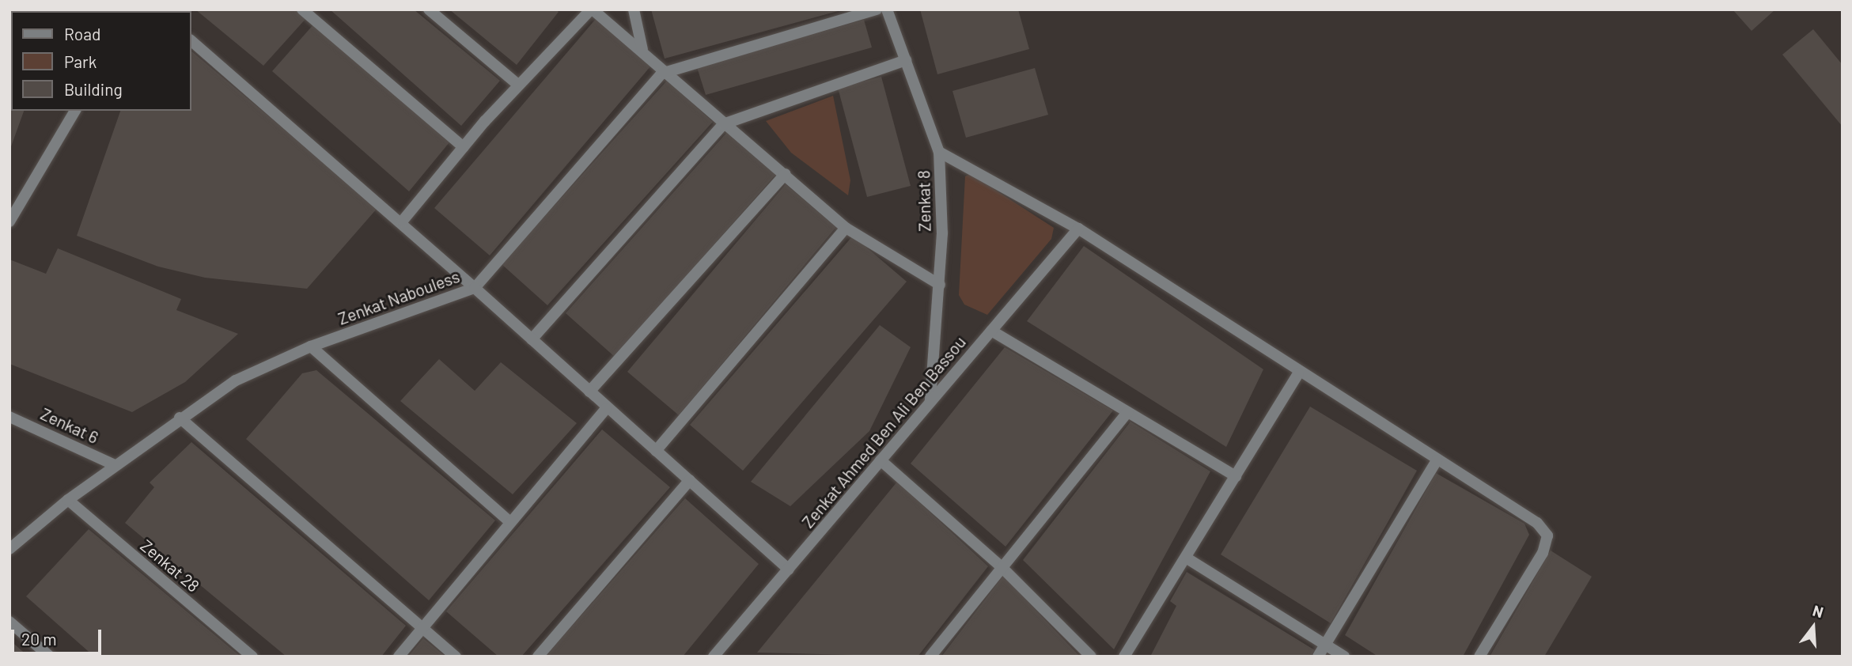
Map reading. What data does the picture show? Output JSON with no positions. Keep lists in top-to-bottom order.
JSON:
{
  "streets": {
    "street": [
      "Zenkat 8",
      "Zenkat Nabouless",
      "Zenkat 6",
      "Zenkat Ahmed Ben Ali Ben Bassou",
      "Zenkat 28"
    ]
  },
  "crossings": [
    ["Zenkat 8", "Zenkat Ahmed Ben Ali Ben Bassou"],
    ["Zenkat Nabouless", "Zenkat 6"],
    ["Zenkat Nabouless", "Zenkat Ahmed Ben Ali Ben Bassou"],
    ["Zenkat Nabouless", "Zenkat 28"]
  ],
  "legend": ["Road", "Park", "Building"],
  "scale_bar": "20 m",
  "north": "top"
}
